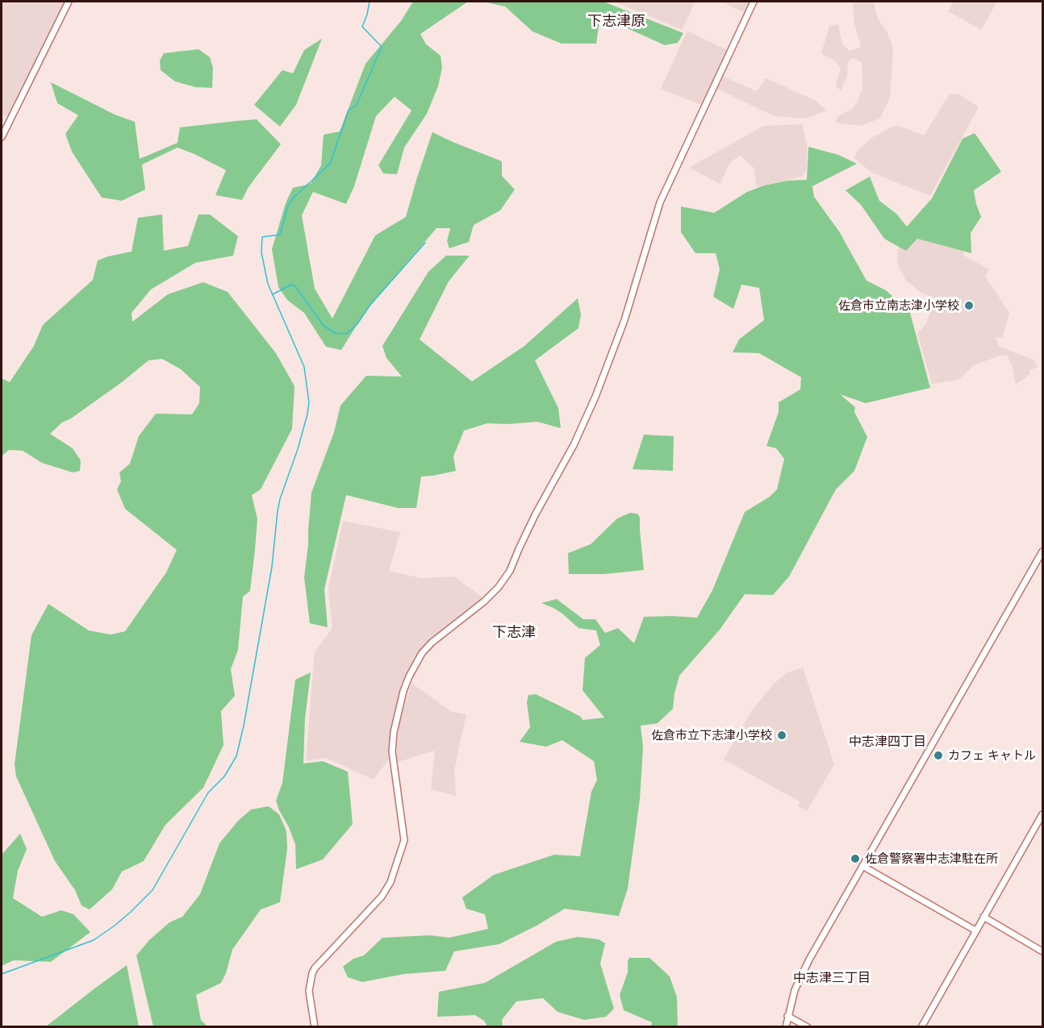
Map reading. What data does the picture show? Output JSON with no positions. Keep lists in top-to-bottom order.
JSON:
{
  "districts": [
    "下志津原",
    "下志津",
    "中志津四丁目",
    "中志津三丁目"
  ],
  "places": [
    "佐倉市立南志津小学校",
    "佐倉市立下志津小学校",
    "カフェ キャトル",
    "佐倉警察署中志津駐在所"
  ]
}
